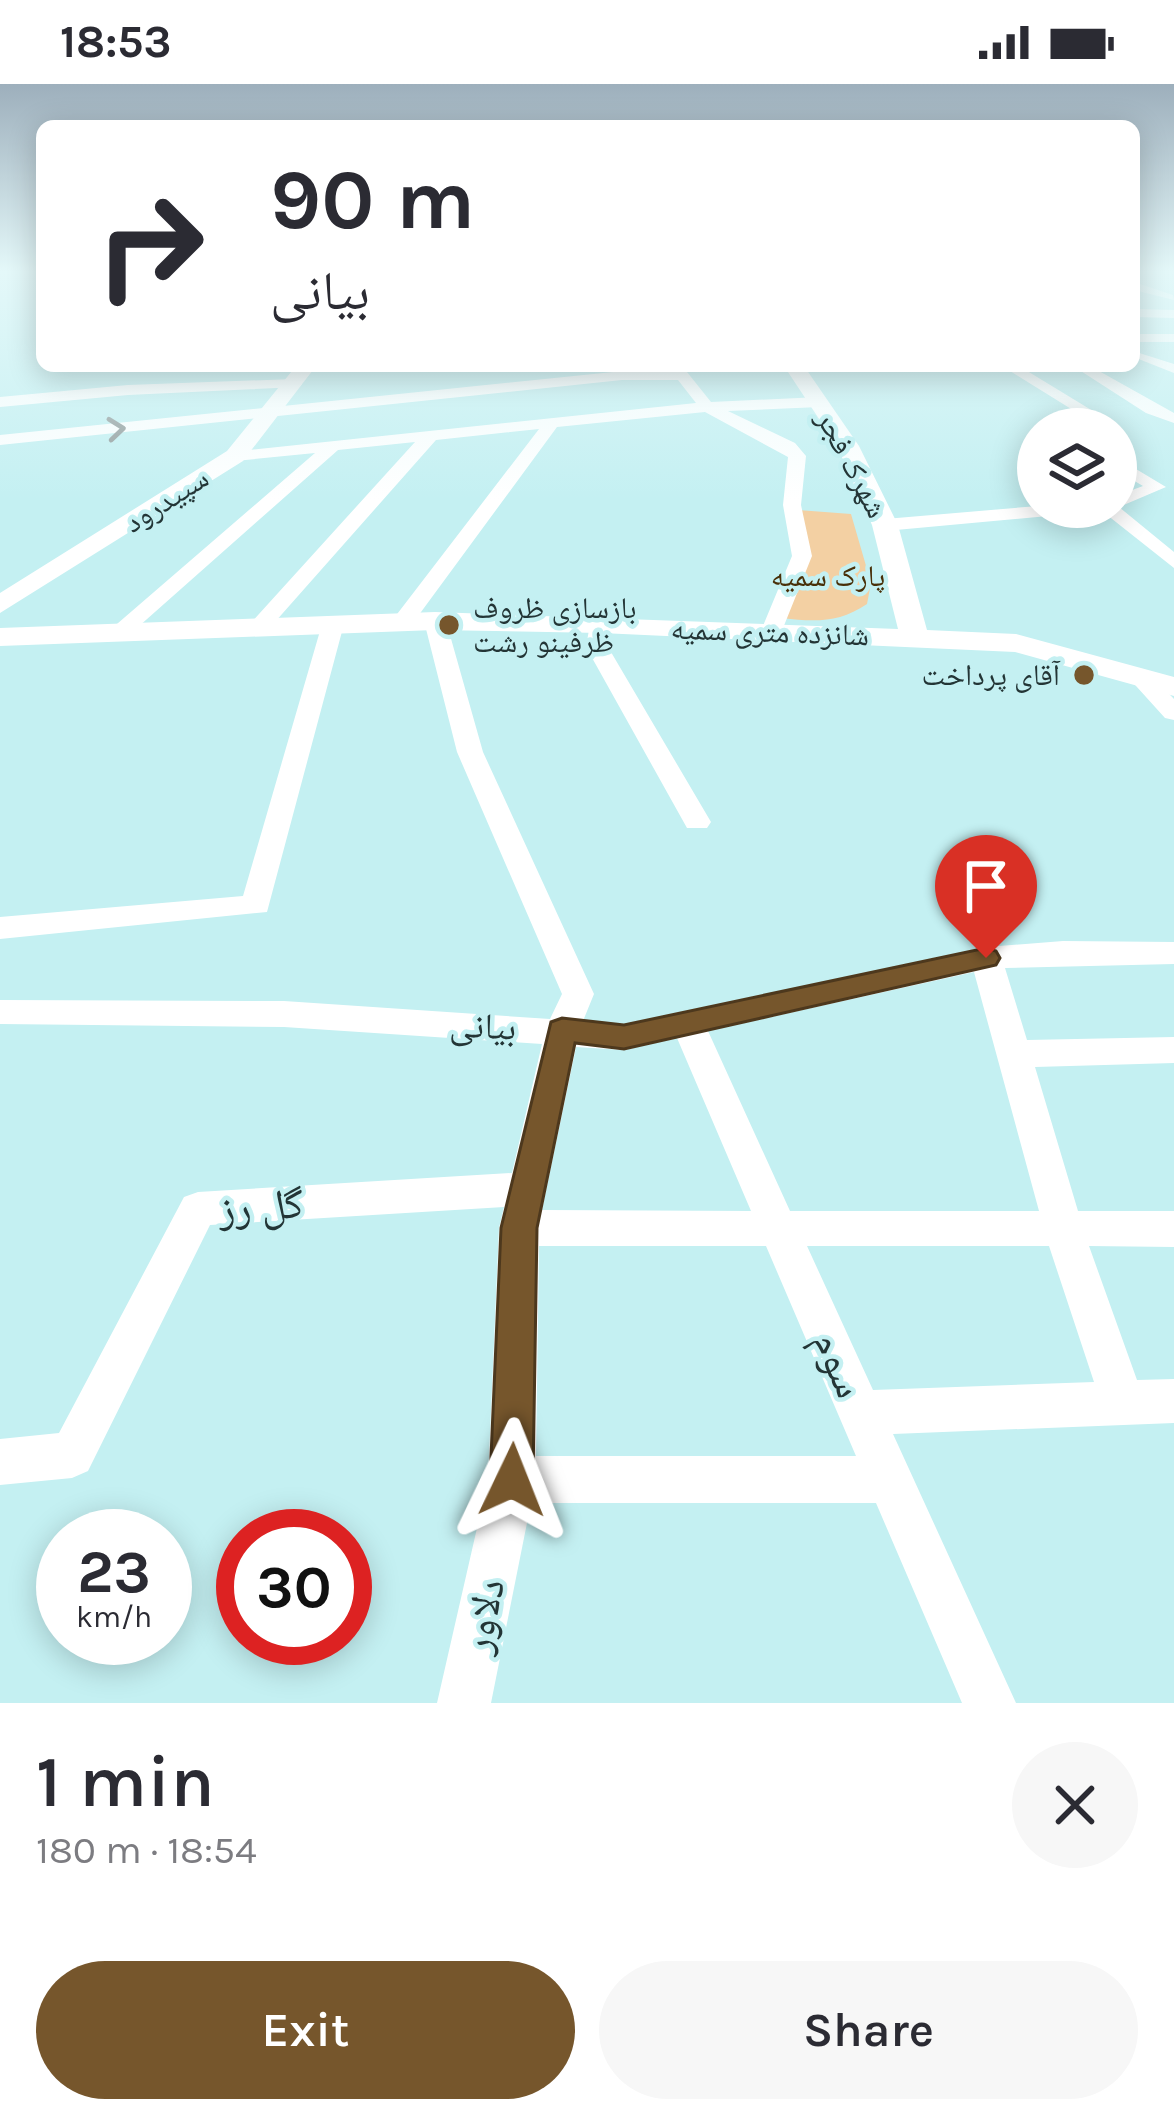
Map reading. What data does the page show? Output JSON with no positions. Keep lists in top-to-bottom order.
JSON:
{
  "streets": {
    "street": [
      "شهرک فجر",
      "سپیدرود",
      "شانزده متری سمیه",
      "بیانی",
      "گل رز",
      "سوم",
      "دلاور"
    ]
  },
  "crossings": [
    ["شهرک فجر", "شانزده متری سمیه"],
    ["شانزده متری سمیه", "دلاور"],
    ["بیانی", "سوم"],
    ["بیانی", "دلاور"],
    ["گل رز", "دلاور"]
  ],
  "parks": ["پارک سمیه"],
  "places": ["بازسازی ظروف ظرفینو رشت", "آقای پرداخت"],
  "page": {
    "status": "18:53",
    "turn": ["90 m", "بیانی"],
    "speed": "23 km/h",
    "limit": "30",
    "heading": ["1 min", "180 m · 18:54"],
    "buttons": ["Exit", "Share"]
  }
}
